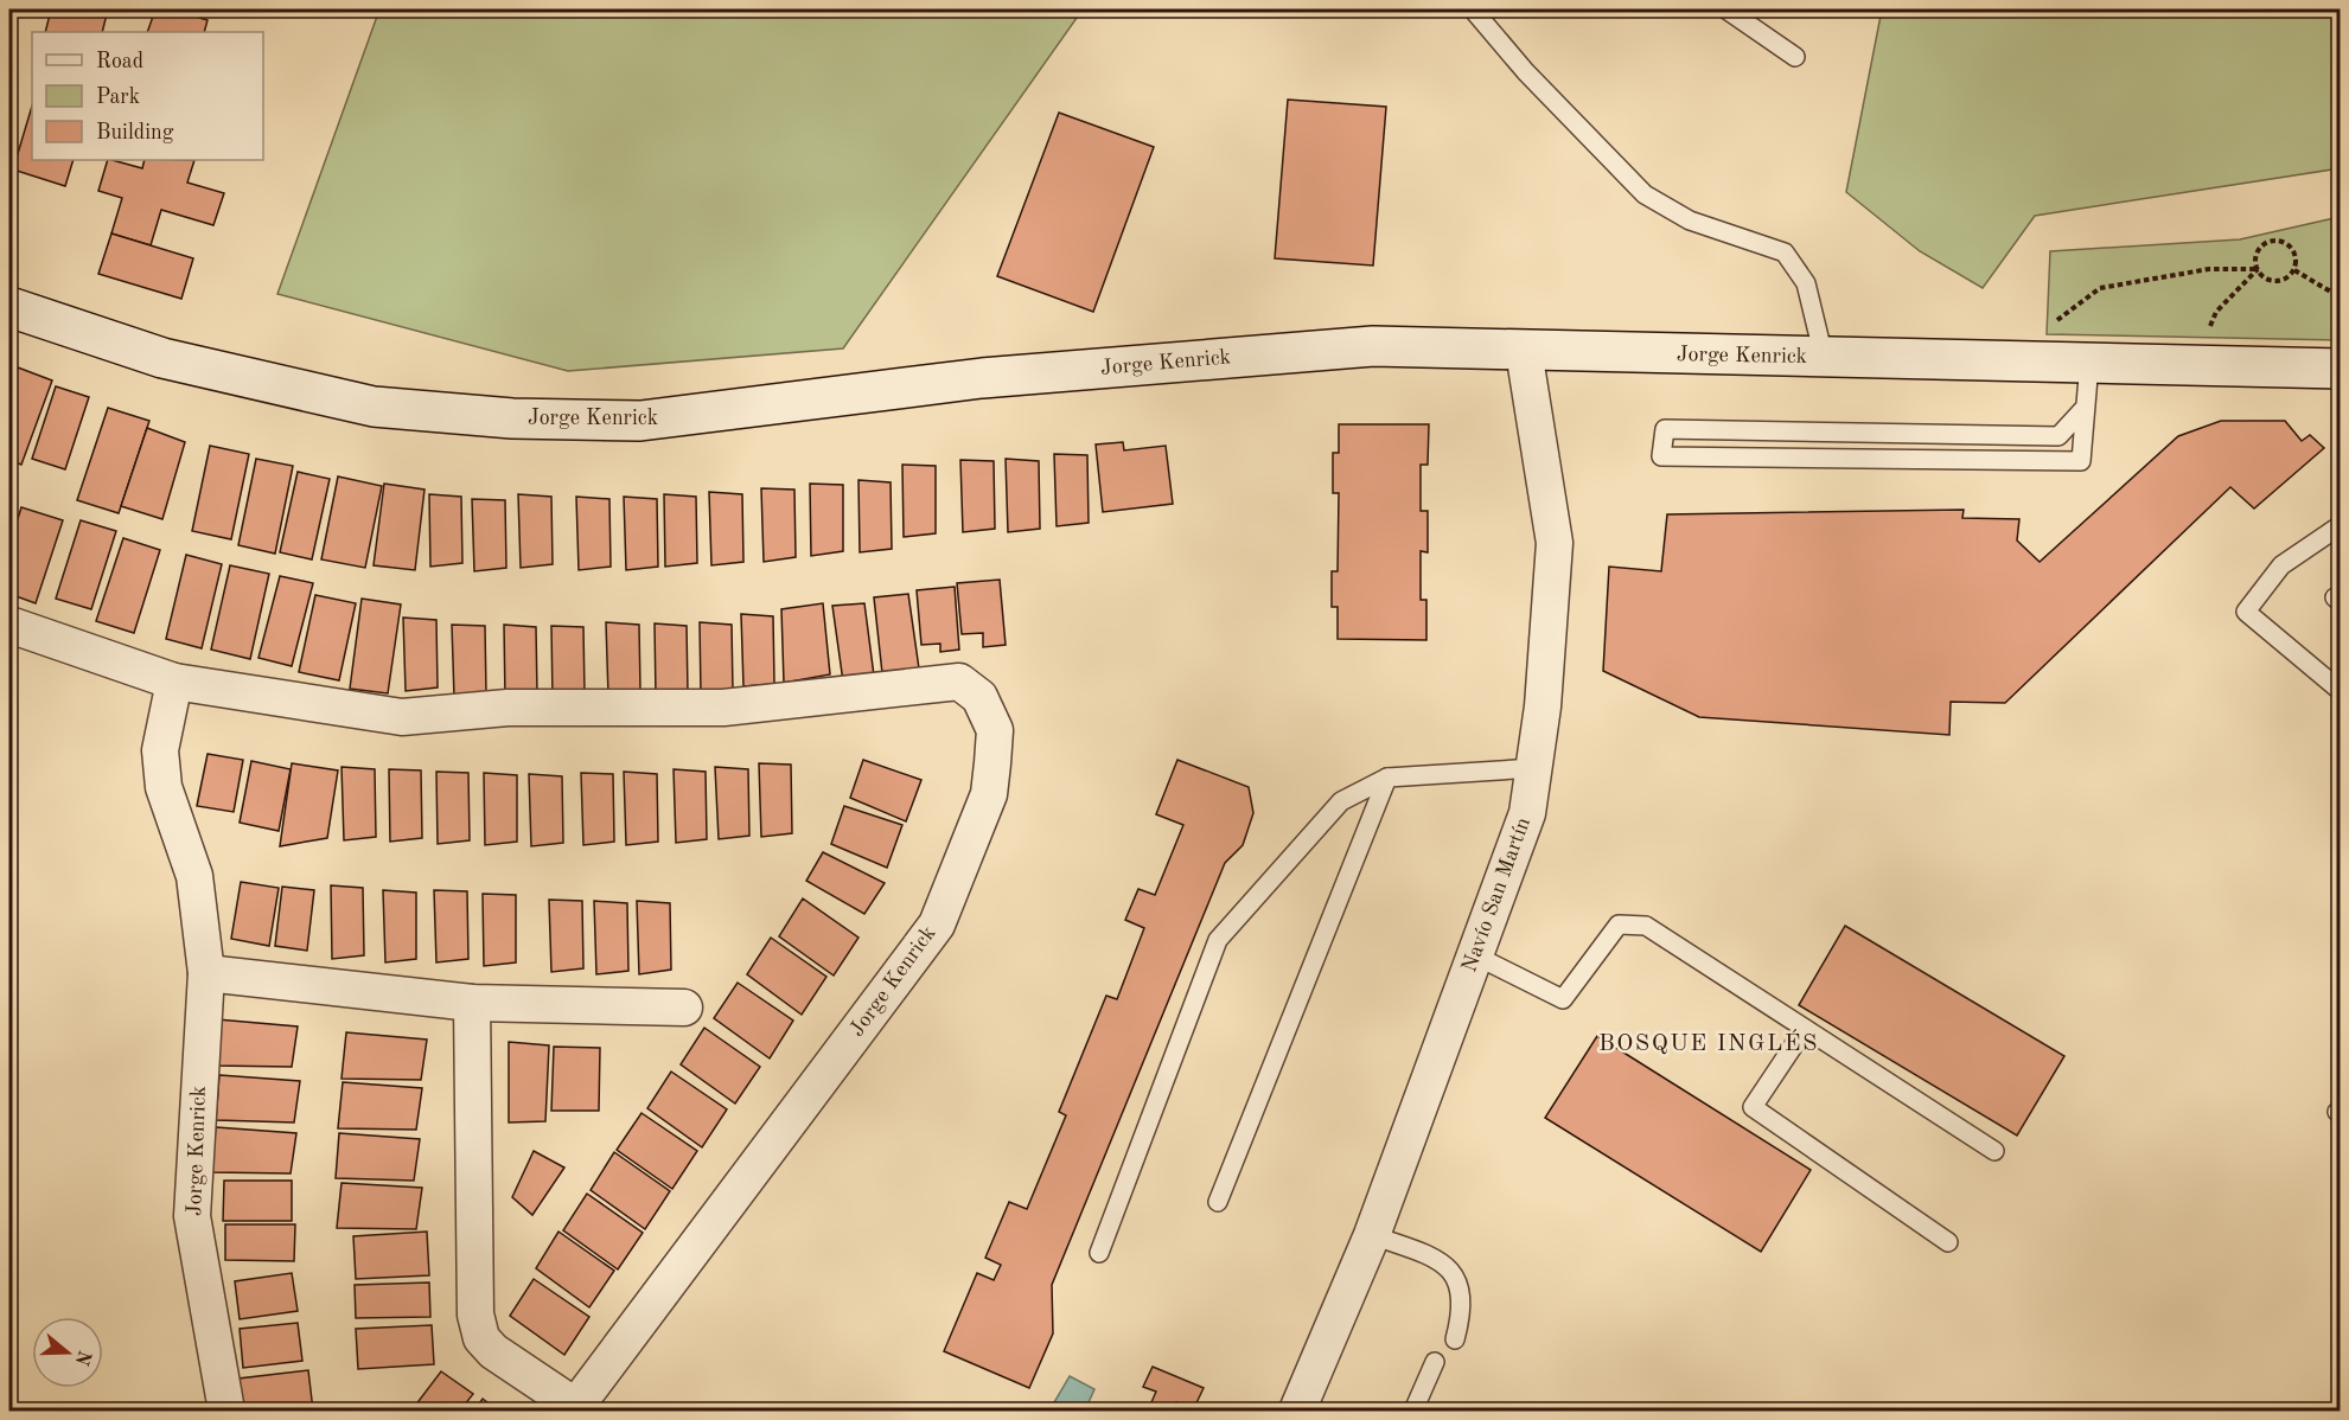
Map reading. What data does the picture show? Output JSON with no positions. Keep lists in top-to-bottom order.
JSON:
{
  "streets": {
    "main road": ["Jorge Kenrick"],
    "street": ["Navío San Martín"]
  },
  "crossings": [
    ["Jorge Kenrick", "Navío San Martín"]
  ],
  "districts": ["BOSQUE INGLÉS"],
  "legend": ["Road", "Park", "Building"],
  "north": "right"
}
